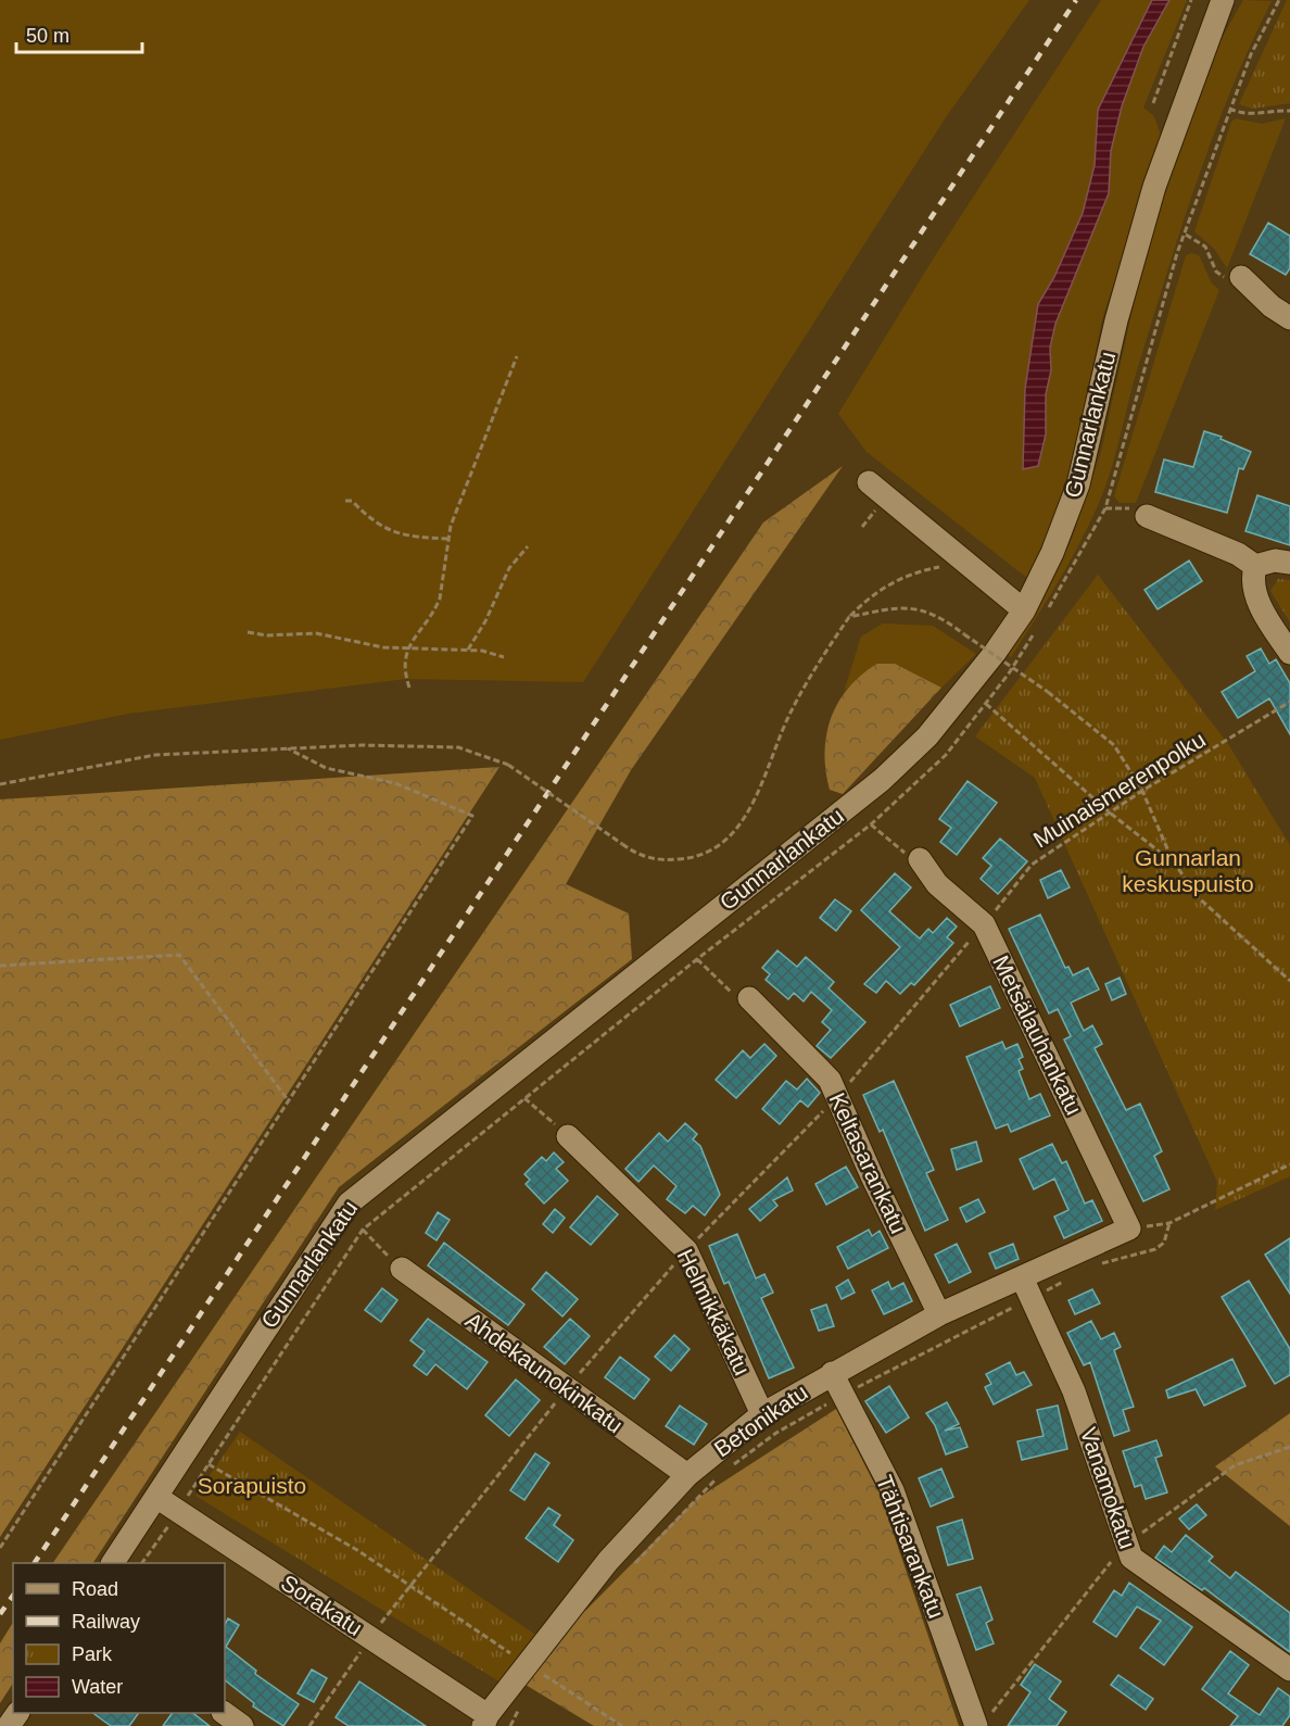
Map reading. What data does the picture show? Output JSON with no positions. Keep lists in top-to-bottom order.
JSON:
{
  "streets": {
    "street": [
      "Gunnarlankatu",
      "Metsälauhankatu",
      "Keltasarankatu",
      "Helmikkäkatu",
      "Ahdekaunokinkatu",
      "Betonikatu",
      "Vanamokatu",
      "Tähtisarankatu",
      "Sorakatu"
    ],
    "path": ["Muinaismerenpolku"]
  },
  "crossings": [
    ["Gunnarlankatu", "Sorakatu"],
    ["Muinaismerenpolku", "Metsälauhankatu"],
    ["Muinaismerenpolku", "Keltasarankatu"],
    ["Muinaismerenpolku", "Helmikkäkatu"],
    ["Muinaismerenpolku", "Ahdekaunokinkatu"],
    ["Muinaismerenpolku", "Sorakatu"],
    ["Metsälauhankatu", "Betonikatu"],
    ["Keltasarankatu", "Betonikatu"],
    ["Helmikkäkatu", "Betonikatu"],
    ["Ahdekaunokinkatu", "Betonikatu"],
    ["Betonikatu", "Vanamokatu"],
    ["Betonikatu", "Tähtisarankatu"],
    ["Betonikatu", "Sorakatu"]
  ],
  "parks": ["Gunnarlan keskuspuisto", "Sorapuisto"],
  "legend": [
    "Road",
    "Railway",
    "Park",
    "Water"
  ],
  "scale_bar": "50 m"
}
